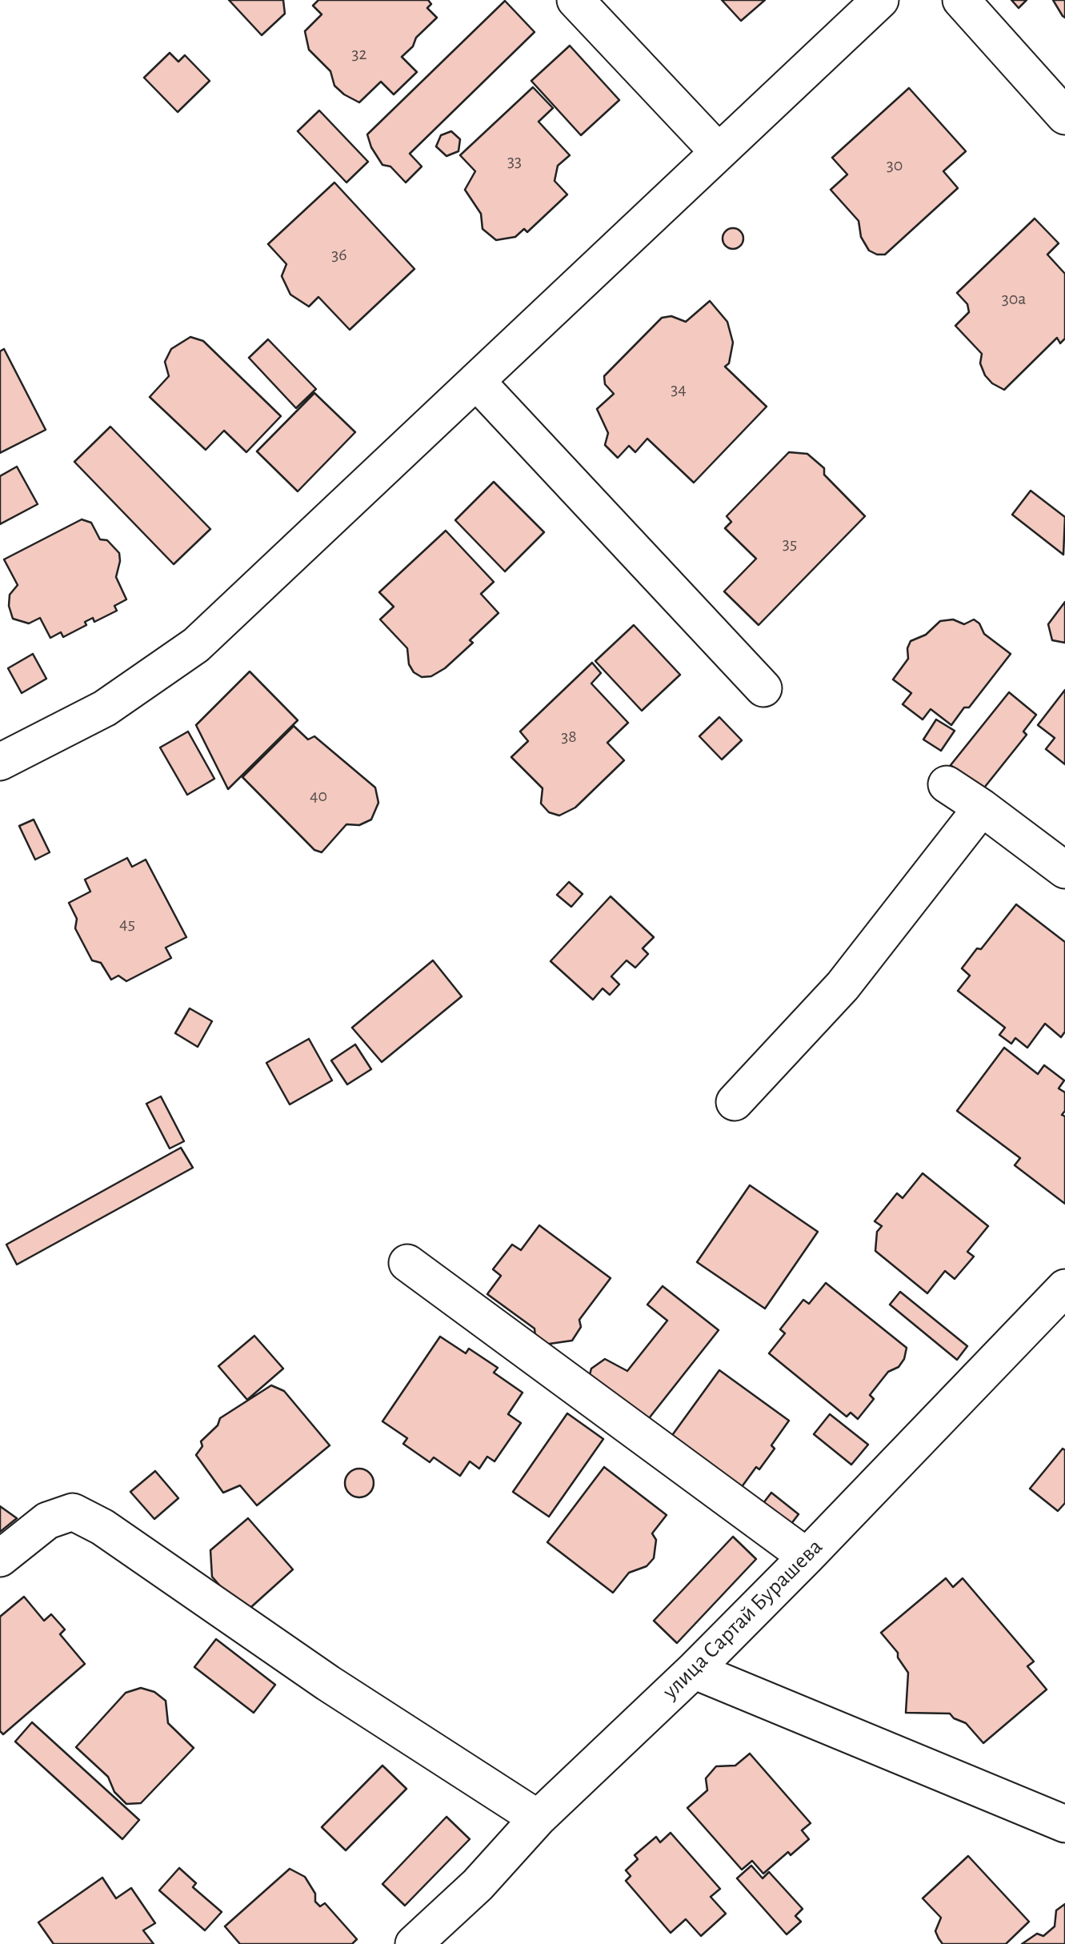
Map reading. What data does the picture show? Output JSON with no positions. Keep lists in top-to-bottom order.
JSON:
{
  "streets": {
    "street": ["улица Сартай Бурашева"]
  },
  "house_numbers": [
    "32",
    "33",
    "30",
    "36",
    "30а",
    "34",
    "35",
    "38",
    "40",
    "45"
  ]
}
